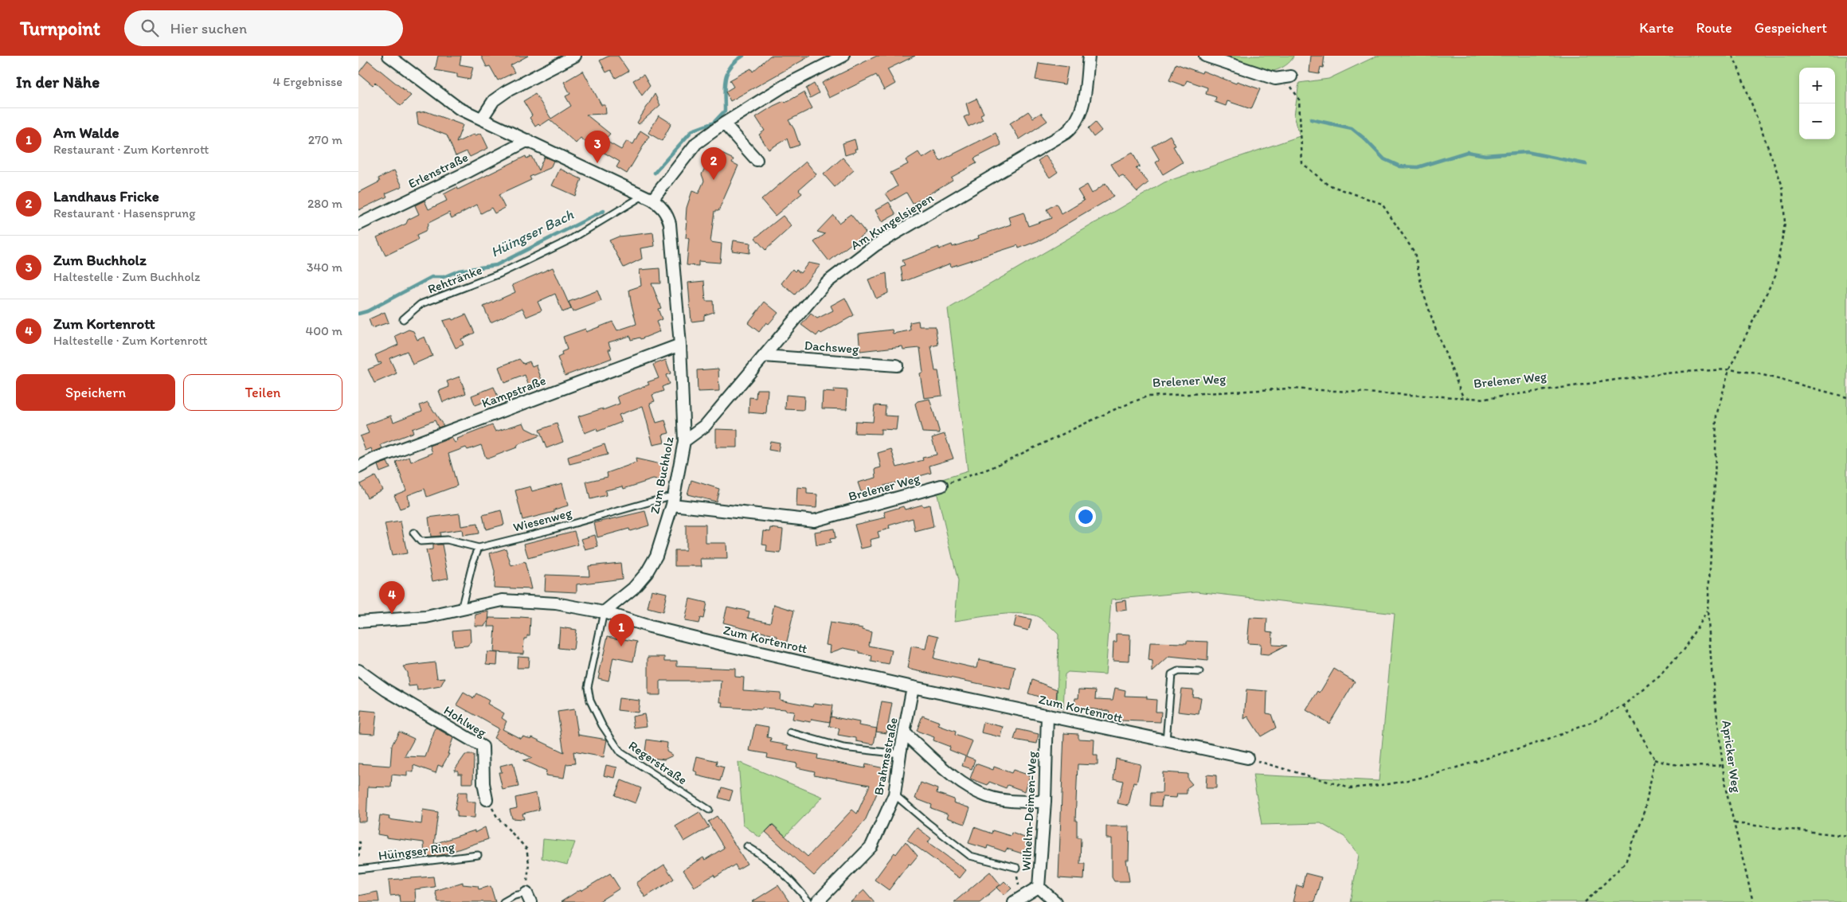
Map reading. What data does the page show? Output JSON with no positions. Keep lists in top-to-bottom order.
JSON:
{
  "streets": {
    "street": [
      "Erlenstraße",
      "Am Kungelsiepen",
      "Dachsweg",
      "Brelener Weg",
      "Kampstraße",
      "Zum Buchholz",
      "Zum Kortenrott",
      "Hohlweg",
      "Brahmsstraße",
      "Wilhelm-Deimen-Weg"
    ],
    "lane": [
      "Rehtränke",
      "Wiesenweg",
      "Regerstraße",
      "Hüingser Ring"
    ],
    "path": ["Apricker Weg"]
  },
  "crossings": [
    ["Erlenstraße", "Zum Buchholz"],
    ["Am Kungelsiepen", "Dachsweg"],
    ["Am Kungelsiepen", "Zum Buchholz"],
    ["Rehtränke", "Zum Buchholz"],
    ["Brelener Weg", "Zum Buchholz"],
    ["Brelener Weg", "Wiesenweg"],
    ["Brelener Weg", "Apricker Weg"],
    ["Kampstraße", "Zum Buchholz"],
    ["Zum Buchholz", "Wiesenweg"],
    ["Zum Buchholz", "Zum Kortenrott"],
    ["Zum Buchholz", "Regerstraße"],
    ["Zum Kortenrott", "Brahmsstraße"],
    ["Zum Kortenrott", "Regerstraße"],
    ["Zum Kortenrott", "Wilhelm-Deimen-Weg"]
  ],
  "water": ["Hüingser Bach"],
  "page": {
    "header": "Turnpoint",
    "search": "Hier suchen",
    "nav": ["Karte", "Route", "Gespeichert"],
    "heading": ["In der Nähe", "4 Ergebnisse"],
    "map_buttons": ["+", "−"],
    "list": [
      {
        "mark": "1",
        "name": "Am Walde",
        "note": "Restaurant · Zum Kortenrott",
        "value": "270 m"
      },
      {
        "mark": "2",
        "name": "Landhaus Fricke",
        "note": "Restaurant · Hasensprung",
        "value": "280 m"
      },
      {
        "mark": "3",
        "name": "Zum Buchholz",
        "note": "Haltestelle · Zum Buchholz",
        "value": "340 m"
      },
      {
        "mark": "4",
        "name": "Zum Kortenrott",
        "note": "Haltestelle · Zum Kortenrott",
        "value": "400 m"
      }
    ],
    "pins": [
      "3",
      "2",
      "4",
      "1"
    ],
    "buttons": ["Speichern", "Teilen"]
  }
}
